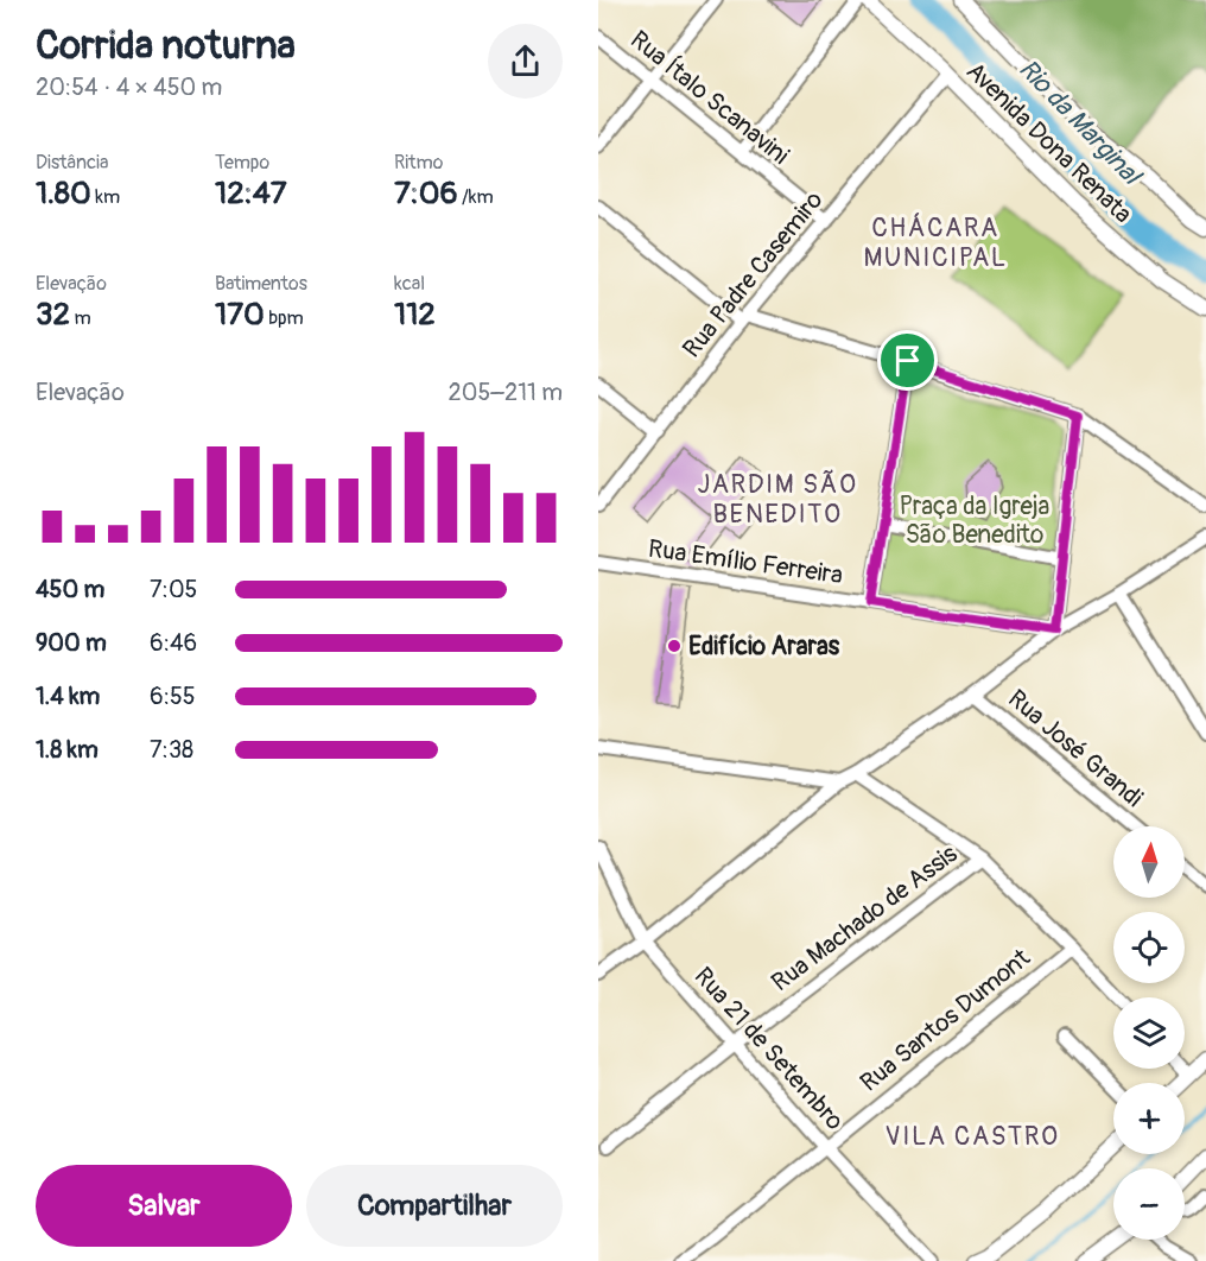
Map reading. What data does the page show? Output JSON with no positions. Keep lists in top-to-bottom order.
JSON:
{
  "streets": {
    "main road": ["Avenida Dona Renata"],
    "street": [
      "Rua Ítalo Scanavini",
      "Rua Padre Casemiro",
      "Rua Emílio Ferreira",
      "Rua José Grandi",
      "Rua Machado de Assis",
      "Rua Santos Dumont",
      "Rua 21 de Setembro"
    ]
  },
  "crossings": [
    ["Rua Ítalo Scanavini", "Rua Padre Casemiro"],
    ["Avenida Dona Renata", "Rua Padre Casemiro"],
    ["Rua Machado de Assis", "Rua 21 de Setembro"],
    ["Rua Santos Dumont", "Rua 21 de Setembro"]
  ],
  "districts": ["CHÁCARA MUNICIPAL", "JARDIM SÃO BENEDITO", "VILA CASTRO"],
  "water": ["Rio da Marginal"],
  "parks": ["Praça da Igreja São Benedito"],
  "places": ["Edifício Araras"],
  "north": "top",
  "page": {
    "heading": ["Corrida noturna", "20:54 · 4 × 450 m"],
    "stats": [
      ["Distância", "1.80 km"],
      ["Tempo", "12:47"],
      ["Ritmo", "7:06 /km"],
      ["Elevação", "32 m"],
      ["Batimentos", "170 bpm"],
      ["kcal", "112"]
    ],
    "chart": ["Elevação", "205–211 m"],
    "list": [
      {
        "name": "450 m",
        "note": "7:05"
      },
      {
        "name": "900 m",
        "note": "6:46"
      },
      {
        "name": "1.4 km",
        "note": "6:55"
      },
      {
        "name": "1.8 km",
        "note": "7:38"
      }
    ],
    "map_buttons": ["+", "−"],
    "buttons": ["Salvar", "Compartilhar"]
  }
}
